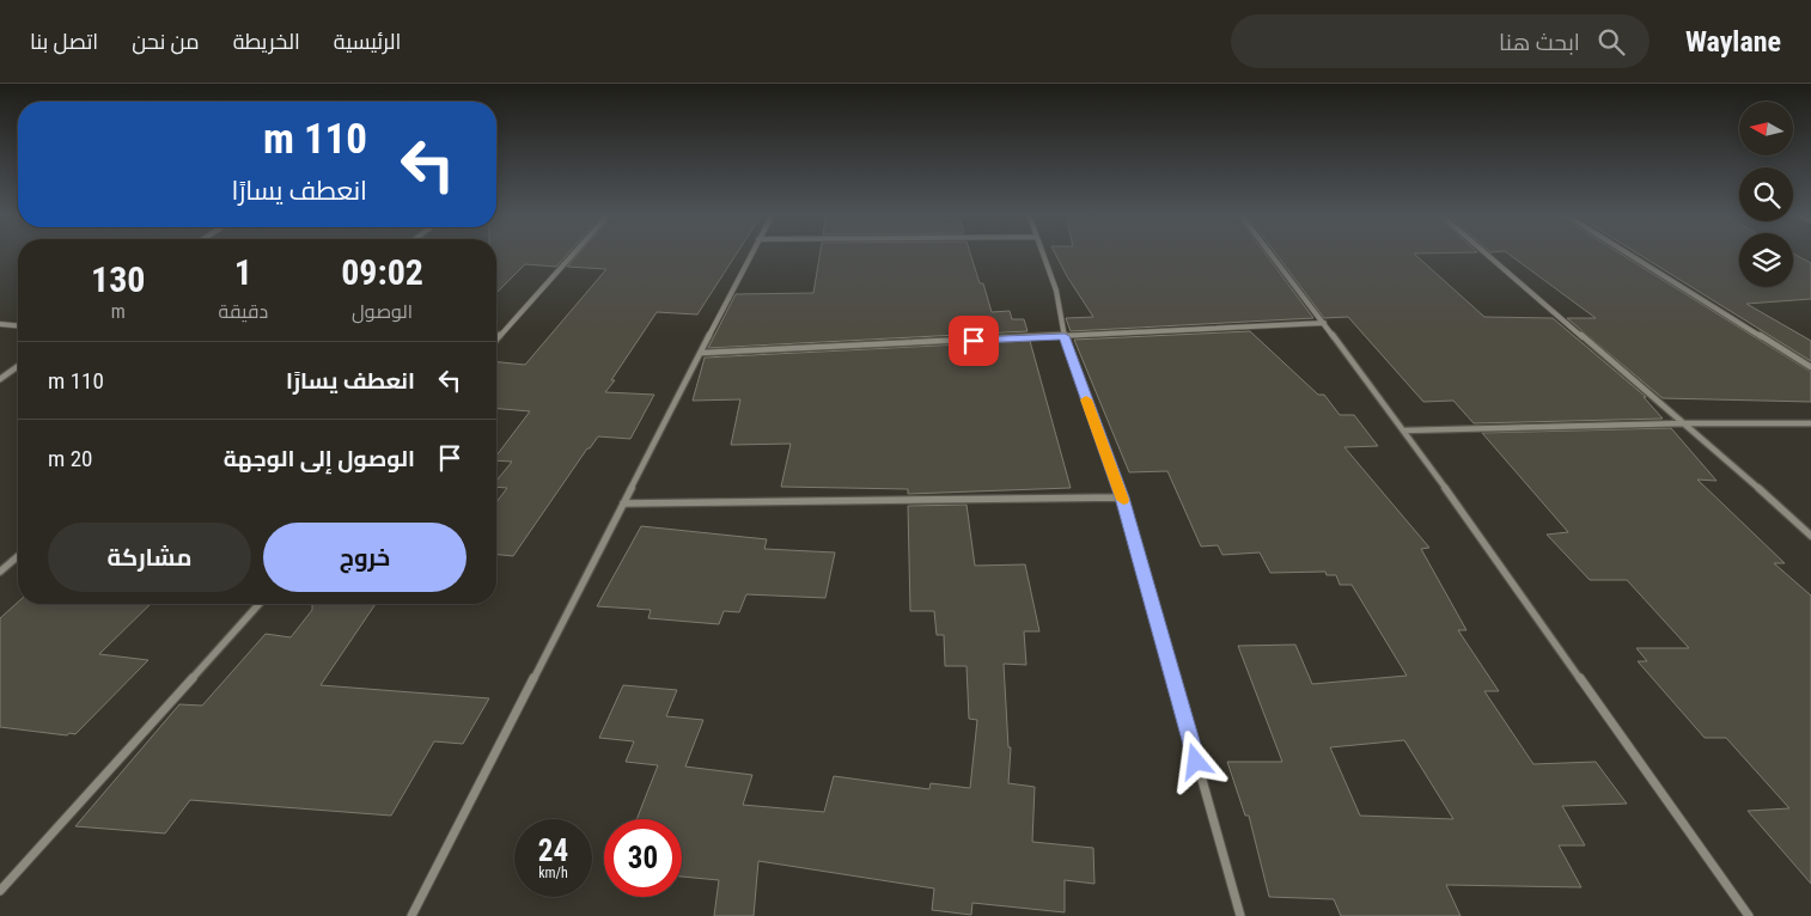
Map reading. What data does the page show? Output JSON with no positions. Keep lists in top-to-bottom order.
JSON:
{
  "north": "left",
  "page": {
    "header": "Waylane",
    "search": "ابحث هنا",
    "nav": [
      "الرئيسية",
      "الخريطة",
      "من نحن",
      "اتصل بنا"
    ],
    "turn": ["110 m", "انعطف يسارًا"],
    "eta": [
      "09:02",
      "الوصول",
      "1",
      "دقيقة",
      "130",
      "m"
    ],
    "list": [
      {
        "name": "انعطف يسارًا",
        "value": "110 m"
      },
      {
        "name": "الوصول إلى الوجهة",
        "value": "20 m"
      }
    ],
    "buttons": ["خروج", "مشاركة"],
    "speed": "24 km/h",
    "limit": "30"
  }
}
